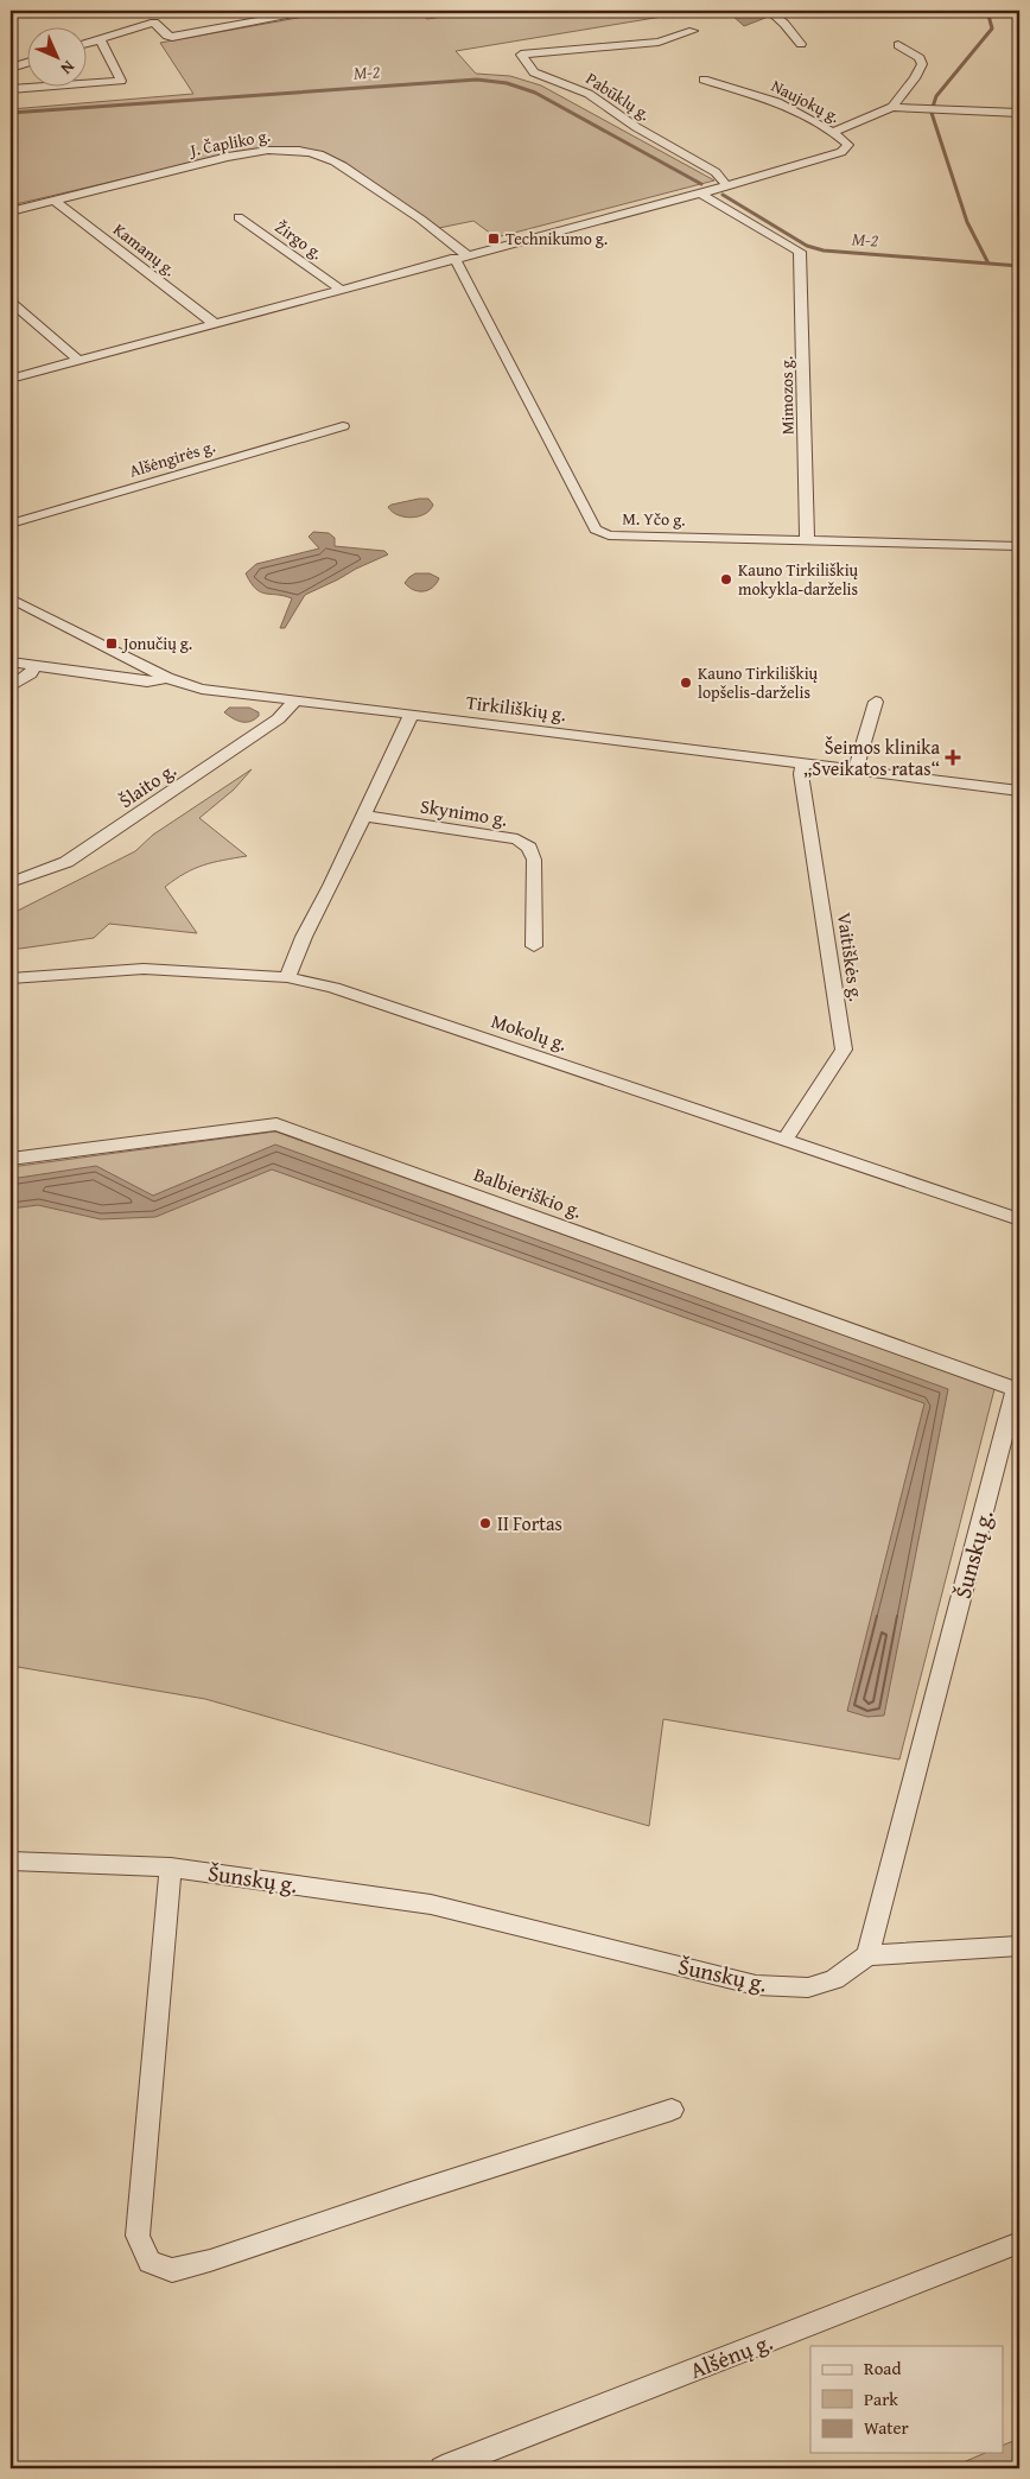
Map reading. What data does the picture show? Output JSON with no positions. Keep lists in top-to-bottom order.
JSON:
{
  "streets": {
    "street": [
      "Pabūklų g.",
      "Naujokų g.",
      "J. Čapliko g.",
      "Žirgo g.",
      "Kamanų g.",
      "Mimozos g.",
      "Alšėngirės g.",
      "M. Yčo g.",
      "Tirkiliškių g.",
      "Šlaito g.",
      "Skynimo g.",
      "Vaitiškės g.",
      "Mokolų g.",
      "Balbieriškio g.",
      "Šunskų g.",
      "Alšėnų g."
    ]
  },
  "crossings": [
    ["Pabūklų g.", "Naujokų g."],
    ["J. Čapliko g.", "Kamanų g."],
    ["J. Čapliko g.", "M. Yčo g."],
    ["Mimozos g.", "M. Yčo g."],
    ["Tirkiliškių g.", "Šlaito g."],
    ["Tirkiliškių g.", "Vaitiškės g."],
    ["Vaitiškės g.", "Mokolų g."],
    ["Balbieriškio g.", "Šunskų g."]
  ],
  "water": ["M-2"],
  "places": {
    "transit": ["Technikumo g.", "Jonučių g."],
    "other": ["Kauno Tirkiliškių mokykla-darželis", "Kauno Tirkiliškių lopšelis-darželis", "II Fortas"],
    "health": ["Šeimos klinika „Sveikatos ratas“"]
  },
  "legend": ["Road", "Park", "Water"],
  "north": "bottom right"
}
